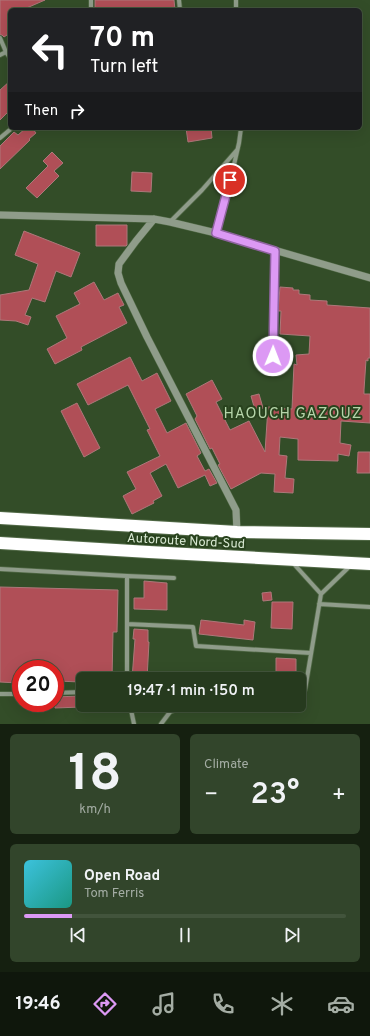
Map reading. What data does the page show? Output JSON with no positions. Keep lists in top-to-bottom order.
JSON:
{
  "streets": {
    "highway": ["Autoroute Nord-Sud"]
  },
  "districts": ["HAOUCH GAZOUZ"],
  "page": {
    "turn": ["70 m", "Turn left"],
    "then": "Then",
    "limit": "20",
    "trip": "19:47 · 1 min · 150 m",
    "tile": [
      ["18", "km/h"],
      "Climate"
    ],
    "heat": ["−", "23°", "+"],
    "song": ["Open Road", "Tom Ferris"],
    "tabs": "19:46"
  }
}
